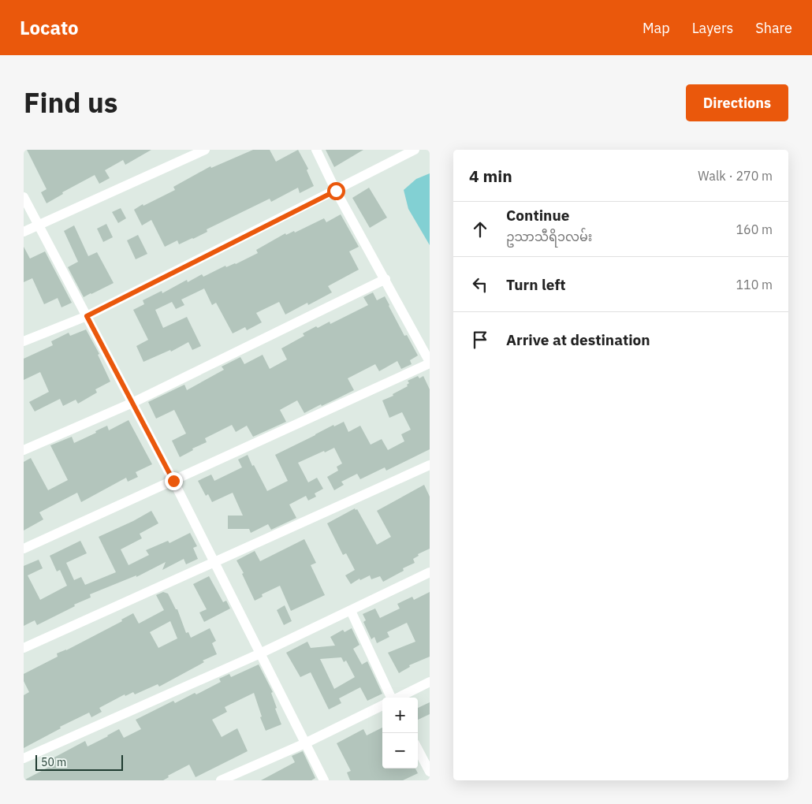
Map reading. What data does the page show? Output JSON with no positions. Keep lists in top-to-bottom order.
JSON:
{
  "scale_bar": "50 m",
  "page": {
    "header": "Locato",
    "nav": ["Map", "Layers", "Share"],
    "title": "Find us",
    "buttons": "Directions",
    "heading": ["4 min", "Walk · 270 m"],
    "list": [
      ["Continue", "ဥသာသီရိ၁လမ်း", "160 m"],
      ["Turn left", "110 m"],
      "Arrive at destination"
    ],
    "map_buttons": ["+", "−"],
    "scale": "50 m"
  }
}
